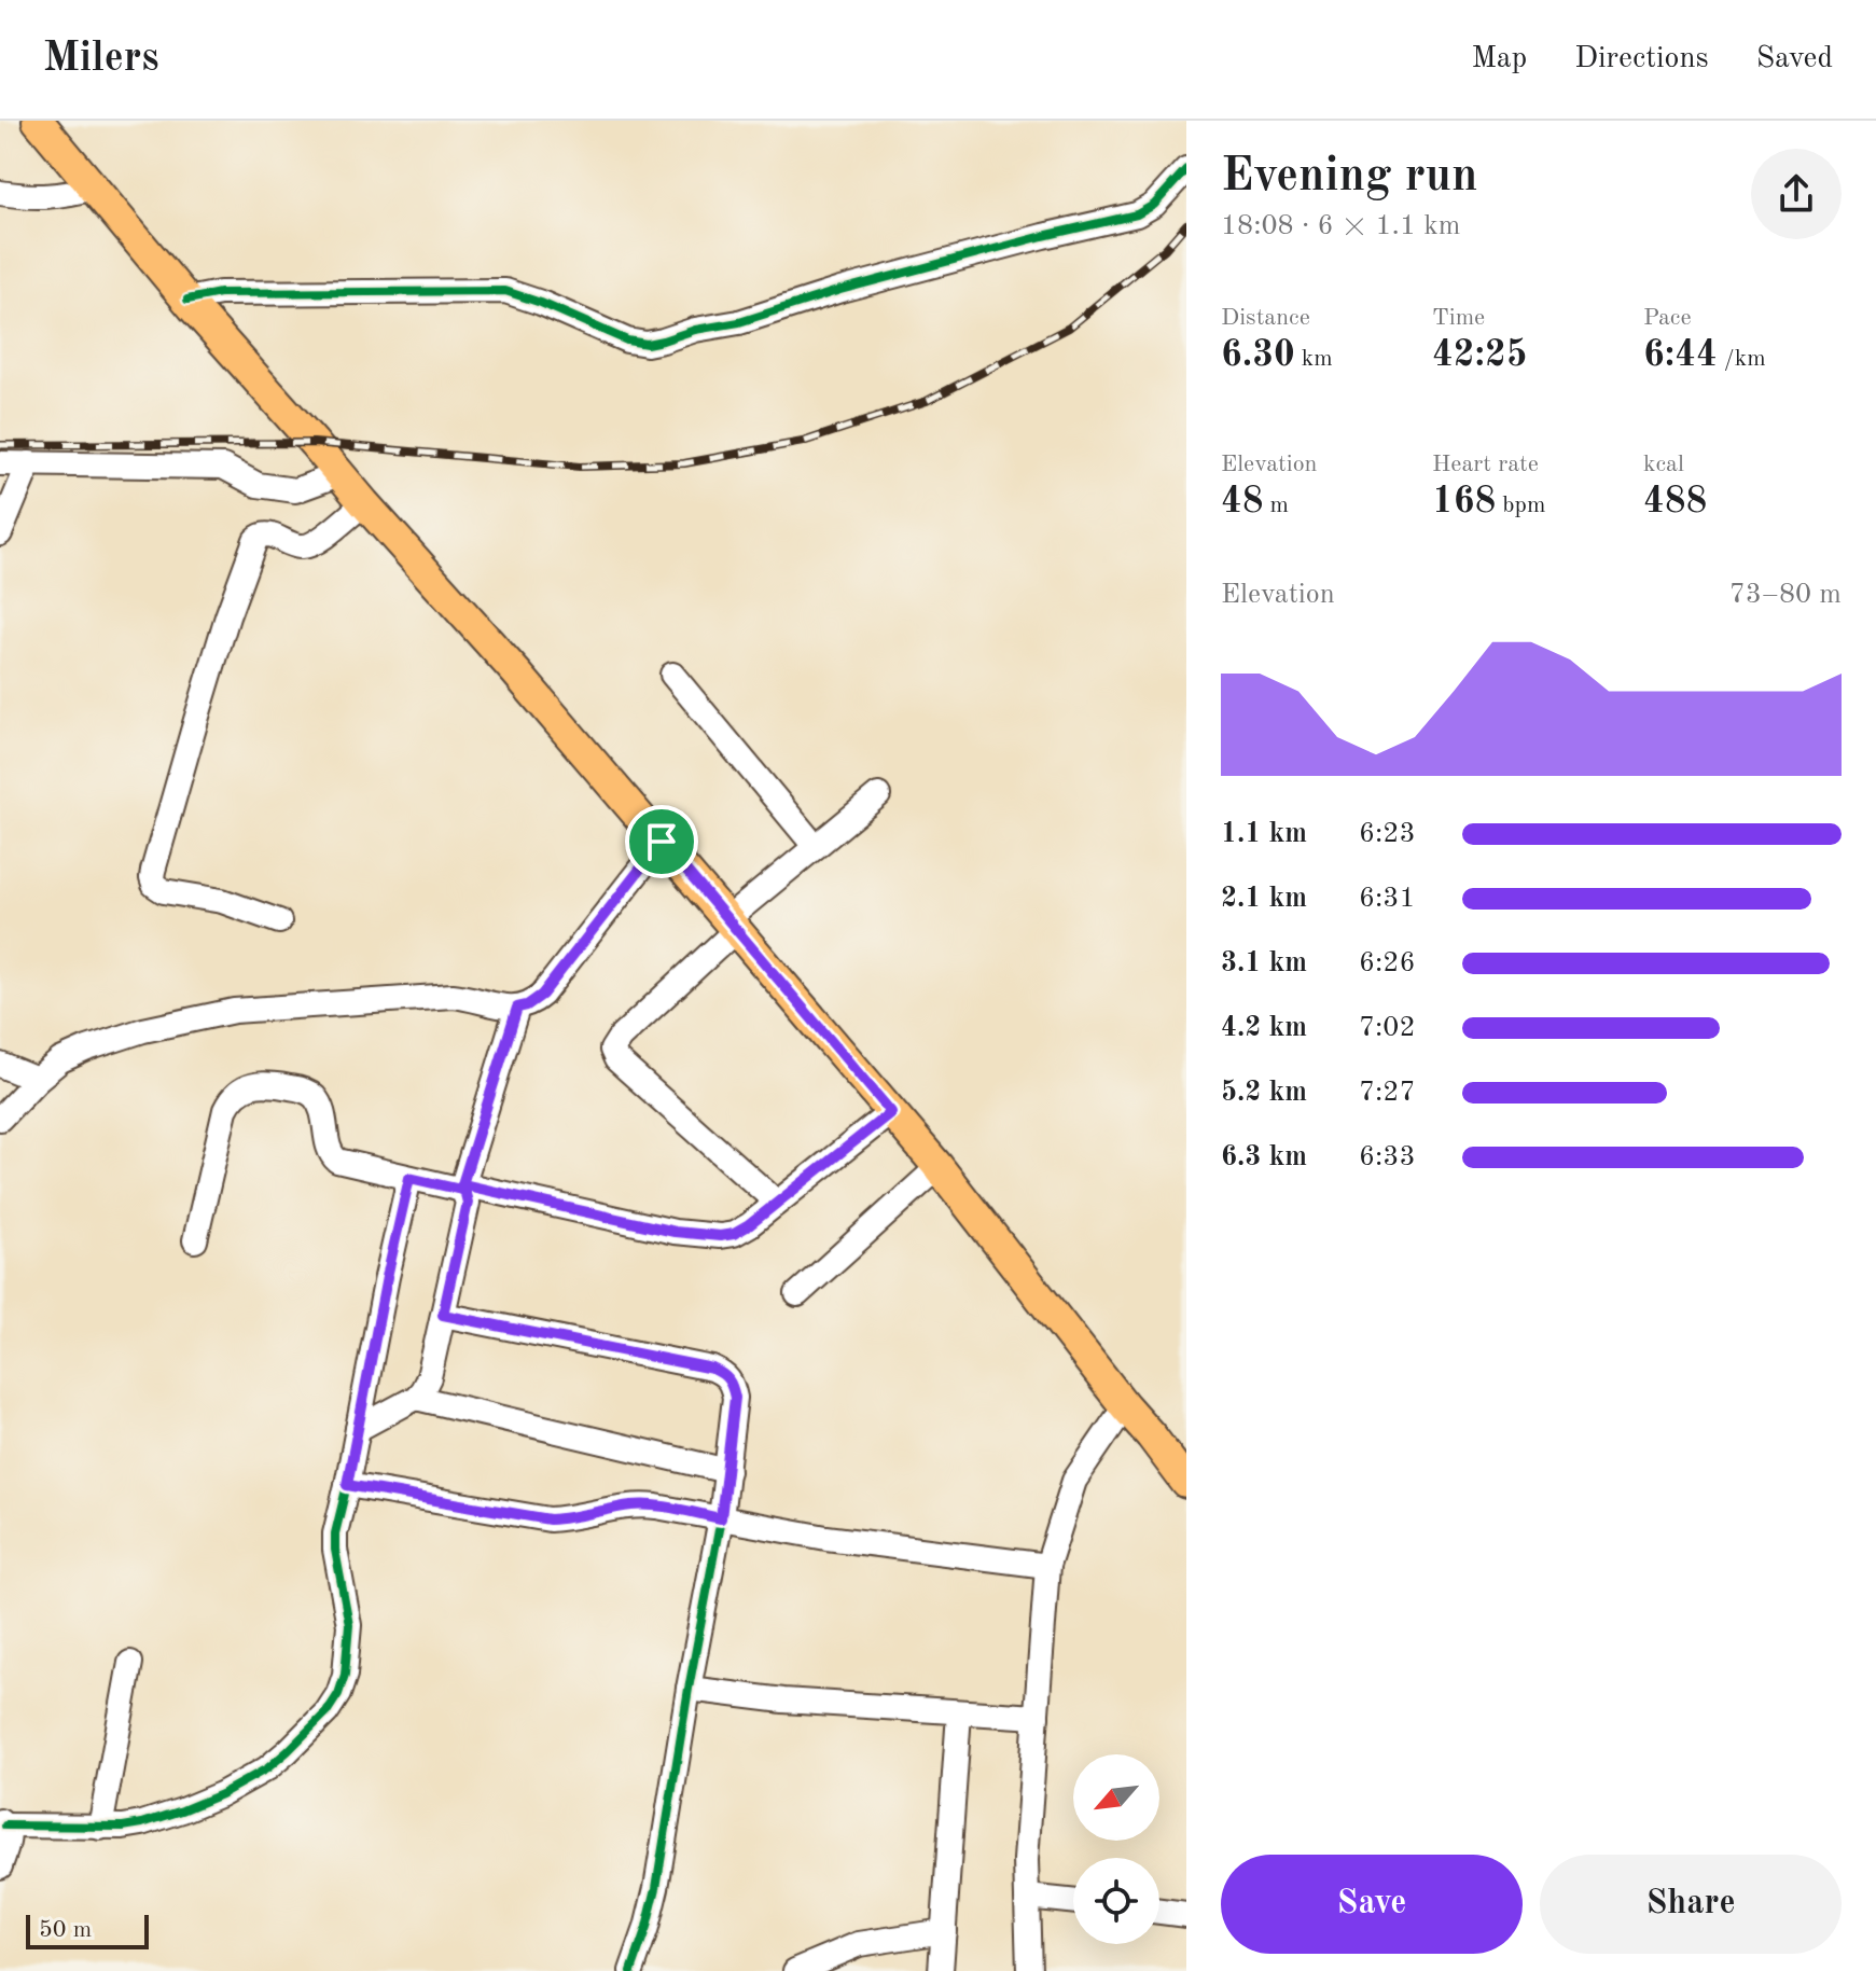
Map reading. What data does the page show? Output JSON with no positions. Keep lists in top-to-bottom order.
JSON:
{
  "scale_bar": "50 m",
  "north": "bottom left",
  "page": {
    "header": "Milers",
    "nav": ["Map", "Directions", "Saved"],
    "heading": ["Evening run", "18:08 · 6 × 1.1 km"],
    "stats": [
      ["Distance", "6.30 km"],
      ["Time", "42:25"],
      ["Pace", "6:44 /km"],
      ["Elevation", "48 m"],
      ["Heart rate", "168 bpm"],
      ["kcal", "488"]
    ],
    "chart": ["Elevation", "73–80 m"],
    "list": [
      {
        "name": "1.1 km",
        "note": "6:23"
      },
      {
        "name": "2.1 km",
        "note": "6:31"
      },
      {
        "name": "3.1 km",
        "note": "6:26"
      },
      {
        "name": "4.2 km",
        "note": "7:02"
      },
      {
        "name": "5.2 km",
        "note": "7:27"
      },
      {
        "name": "6.3 km",
        "note": "6:33"
      }
    ],
    "buttons": ["Save", "Share"],
    "scale": "50 m"
  }
}
